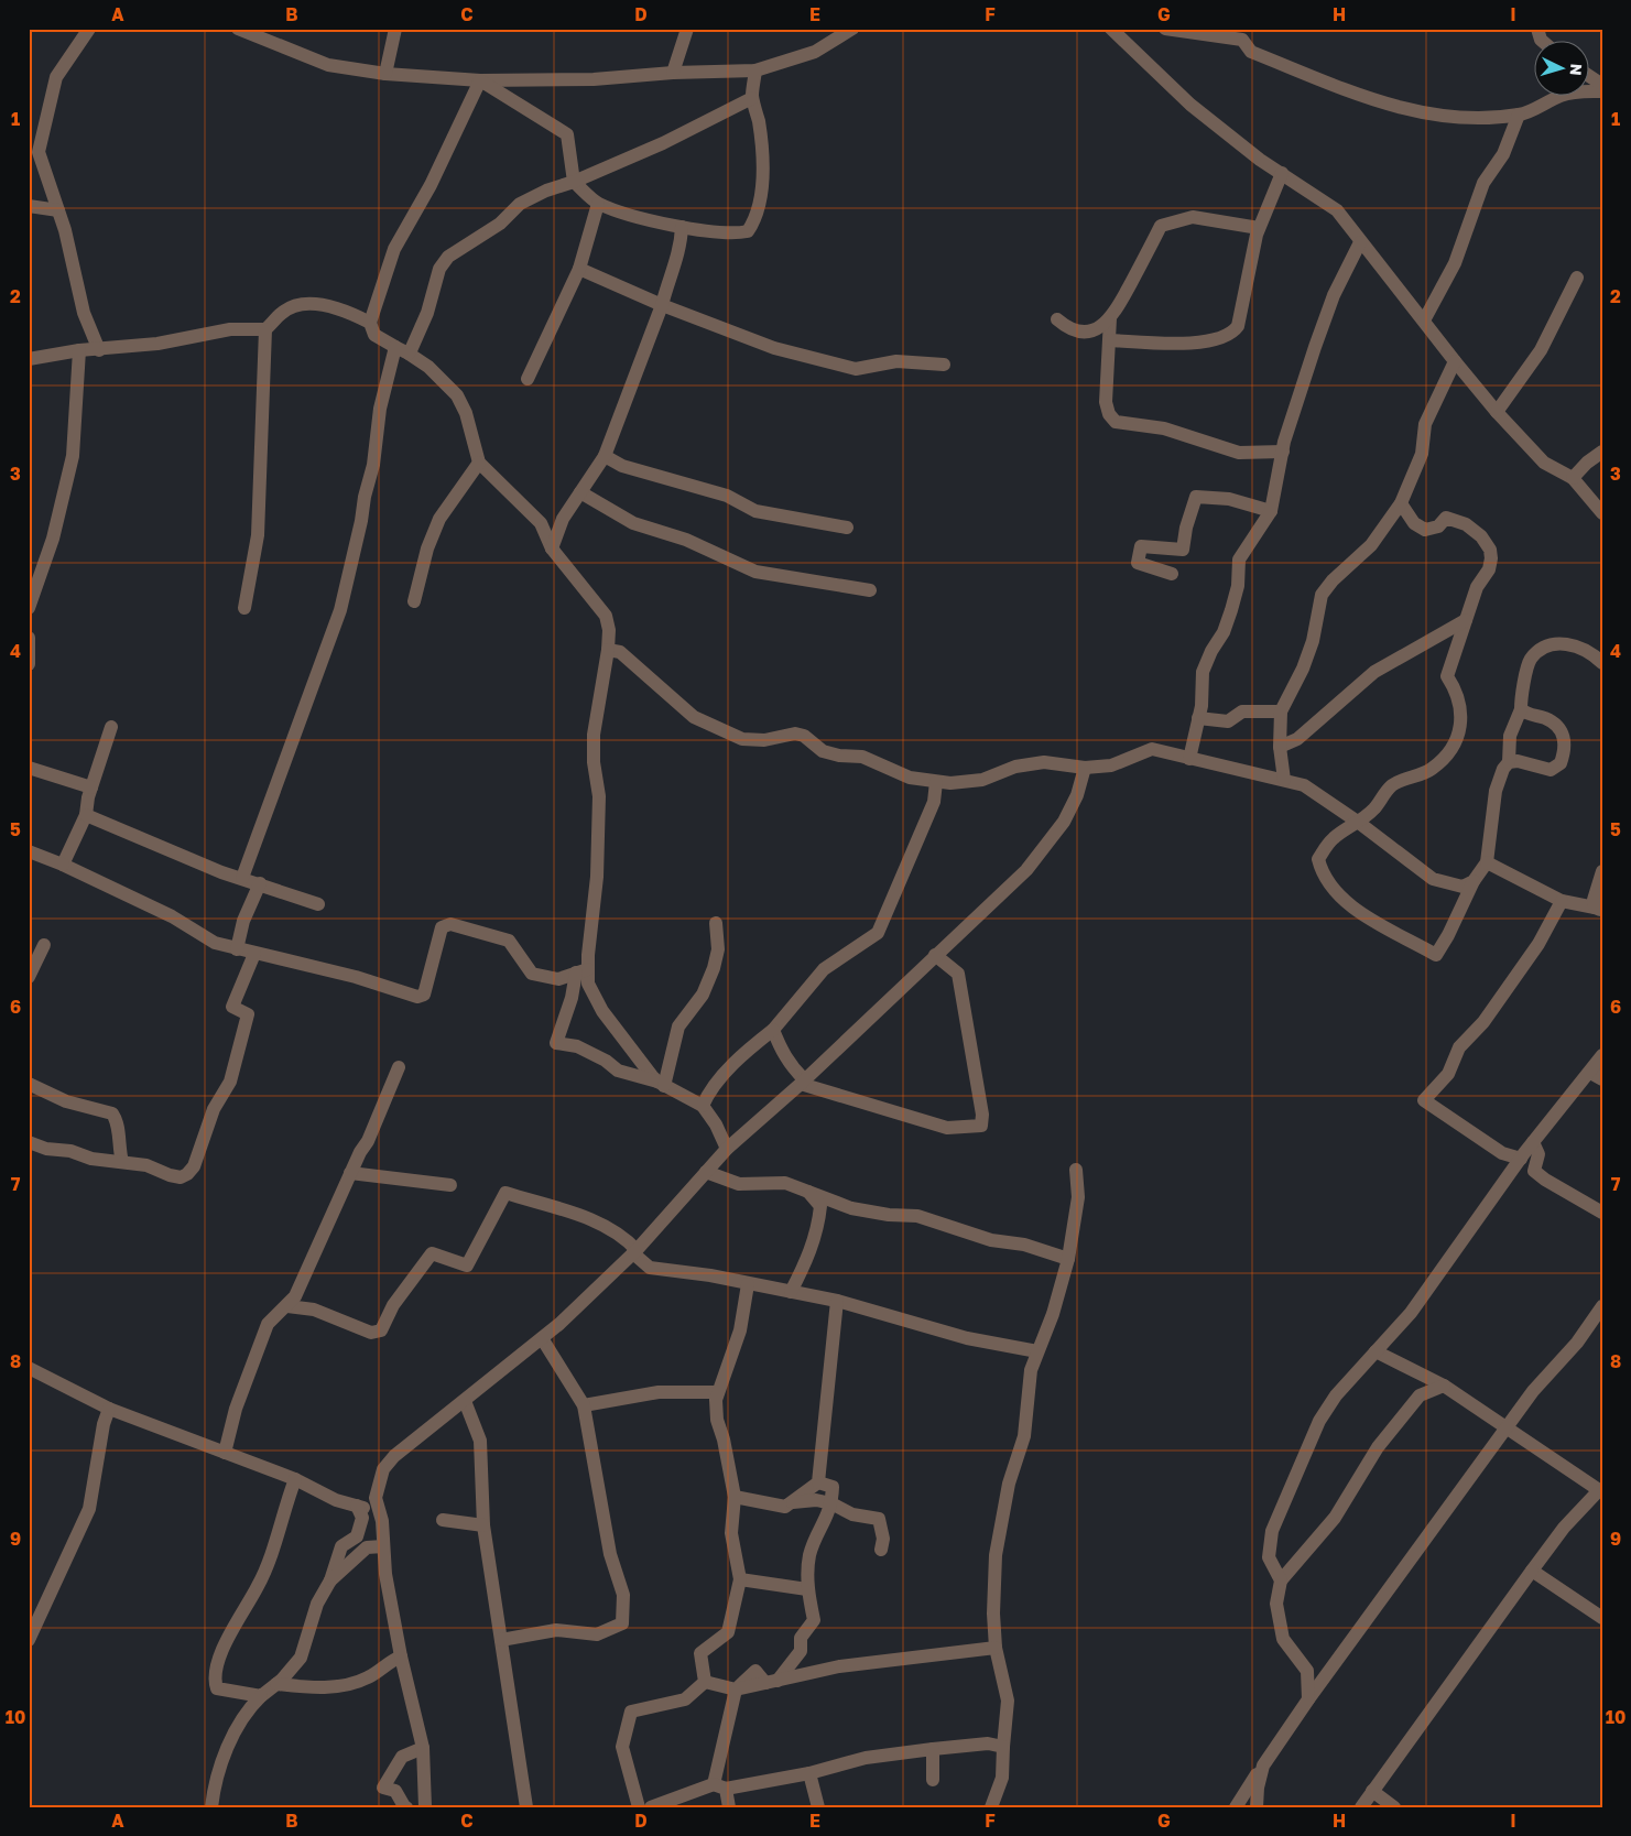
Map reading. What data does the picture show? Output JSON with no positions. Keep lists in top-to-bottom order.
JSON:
{
  "north": "right",
  "grid": {
    "columns": [
      "A",
      "B",
      "C",
      "D",
      "E",
      "F",
      "G",
      "H",
      "I"
    ],
    "rows": [
      "1",
      "2",
      "3",
      "4",
      "5",
      "6",
      "7",
      "8",
      "9",
      "10"
    ]
  }
}
